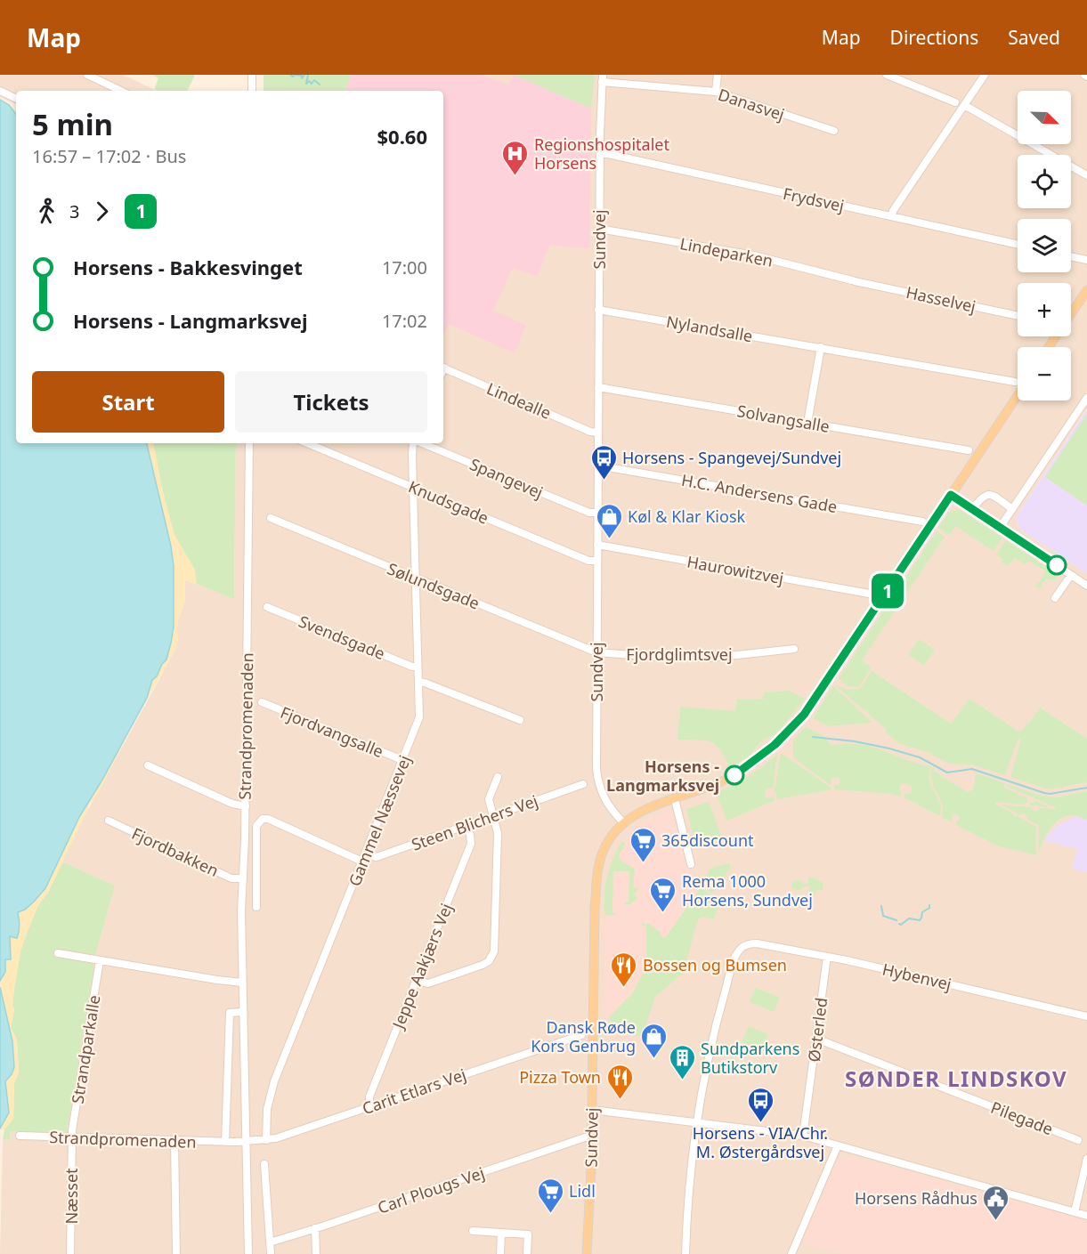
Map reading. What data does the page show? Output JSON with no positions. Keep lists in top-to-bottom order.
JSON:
{
  "streets": {
    "main road": ["Sundvej"],
    "street": [
      "Danasvej",
      "Frydsvej",
      "Lindeparken",
      "Hasselvej",
      "Nylandsalle",
      "Lindealle",
      "Solvangsalle",
      "Spangevej",
      "H.C. Andersens Gade",
      "Knudsgade",
      "Haurowitzvej",
      "Sølundsgade",
      "Svendsgade",
      "Fjordglimtsvej",
      "Strandpromenaden",
      "Fjordvangsalle",
      "Gammel Næssevej",
      "Steen Blichers Vej",
      "Fjordbakken",
      "Jeppe Aakjærs Vej",
      "Hybenvej",
      "Østerled",
      "Strandparkalle",
      "Carit Etlars Vej",
      "Pilegade",
      "Carl Plougs Vej",
      "Næsset"
    ]
  },
  "crossings": [
    ["Danasvej", "Sundvej"],
    ["Frydsvej", "Sundvej"],
    ["Sundvej", "Lindeparken"],
    ["Sundvej", "Nylandsalle"],
    ["Sundvej", "Lindealle"],
    ["Sundvej", "Solvangsalle"],
    ["Sundvej", "Spangevej"],
    ["Sundvej", "H.C. Andersens Gade"],
    ["Sundvej", "Knudsgade"],
    ["Sundvej", "Haurowitzvej"],
    ["Sundvej", "Sølundsgade"],
    ["Sundvej", "Fjordglimtsvej"],
    ["Sundvej", "Carl Plougs Vej"],
    ["Lindeparken", "Hasselvej"],
    ["Knudsgade", "Gammel Næssevej"],
    ["Sølundsgade", "Fjordglimtsvej"],
    ["Sølundsgade", "Gammel Næssevej"],
    ["Svendsgade", "Gammel Næssevej"],
    ["Strandpromenaden", "Fjordbakken"],
    ["Strandpromenaden", "Strandparkalle"],
    ["Strandpromenaden", "Carit Etlars Vej"],
    ["Strandpromenaden", "Næsset"],
    ["Fjordvangsalle", "Gammel Næssevej"],
    ["Gammel Næssevej", "Steen Blichers Vej"],
    ["Gammel Næssevej", "Carit Etlars Vej"],
    ["Steen Blichers Vej", "Jeppe Aakjærs Vej"],
    ["Jeppe Aakjærs Vej", "Carit Etlars Vej"],
    ["Hybenvej", "Østerled"],
    ["Østerled", "Pilegade"],
    ["Strandparkalle", "Næsset"]
  ],
  "districts": ["SØNDER LINDSKOV"],
  "places": {
    "hospital": ["Regionshospitalet Horsens"],
    "bus stop": ["Horsens - Spangevej/Sundvej", "Horsens - VIA/Chr. M. Østergårdsvej"],
    "shop": ["Køl & Klar Kiosk", "Dansk Røde Kors Genbrug"],
    "other": ["Horsens - Langmarksvej"],
    "supermarket": ["365discount", "Rema 1000 Horsens, Sundvej", "Lidl"],
    "restaurant": ["Bossen og Bumsen", "Pizza Town"],
    "building": ["Sundparkens Butikstorv"],
    "public building": ["Horsens Rådhus"]
  },
  "lines": ["bus line 1"],
  "north": "bottom right",
  "page": {
    "header": "Map",
    "nav": ["Map", "Directions", "Saved"],
    "on_map": "1",
    "map_buttons": ["+", "−"],
    "heading": ["5 min", "16:57 – 17:02 · Bus", "$0.60"],
    "legs": ["3", "1"],
    "list": [
      {
        "name": "Horsens - Bakkesvinget",
        "value": "17:00"
      },
      {
        "name": "Horsens - Langmarksvej",
        "value": "17:02"
      }
    ],
    "buttons": ["Start", "Tickets"]
  }
}
